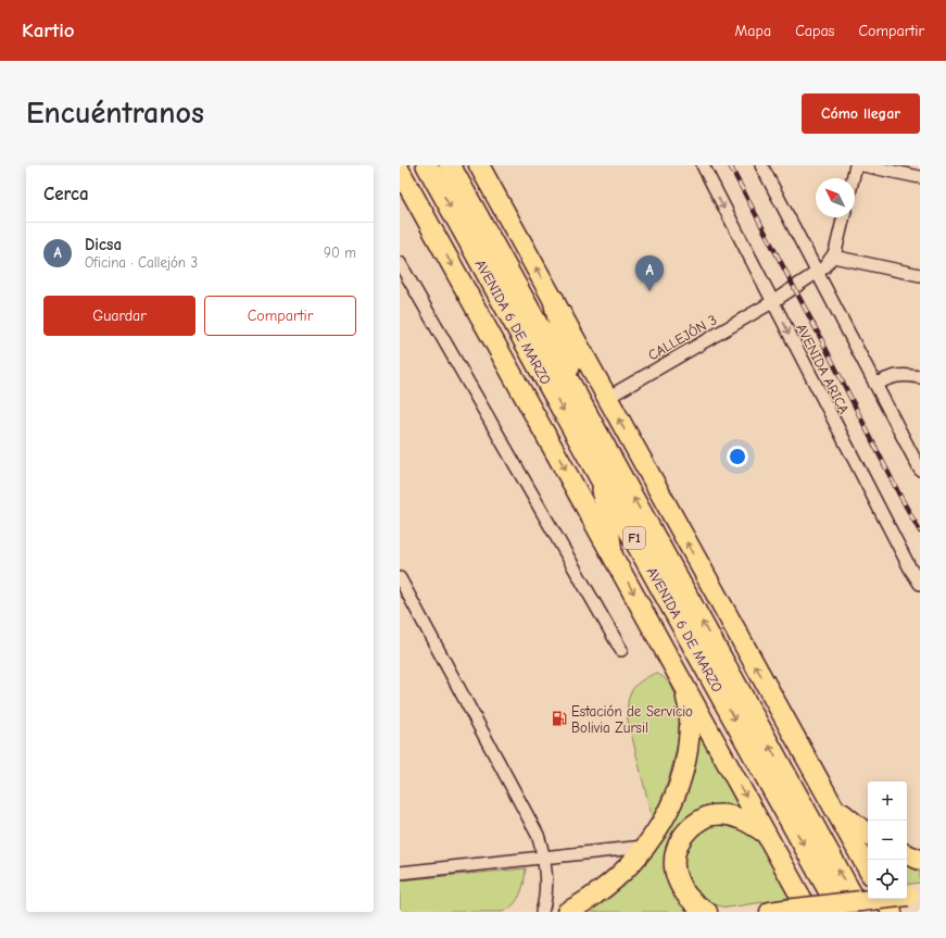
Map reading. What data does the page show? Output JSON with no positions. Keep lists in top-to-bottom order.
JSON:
{
  "streets": {
    "highway": ["AVENIDA 6 DE MARZO", "F1"],
    "street": ["CALLEJÓN 3", "AVENIDA ARICA"]
  },
  "crossings": [
    ["CALLEJÓN 3", "AVENIDA ARICA"]
  ],
  "places": {
    "fuel station": ["Estación de Servicio Bolivia Zursil"]
  },
  "north": "top left",
  "page": {
    "header": "Kartio",
    "nav": ["Mapa", "Capas", "Compartir"],
    "buttons": [
      "Cómo llegar",
      ["Guardar", "Compartir"]
    ],
    "title": "Encuéntranos",
    "heading": "Cerca",
    "list": [
      {
        "mark": "A",
        "name": "Dicsa",
        "note": "Oficina · Callejón 3",
        "value": "90 m"
      }
    ],
    "pins": "A",
    "map_buttons": ["+", "−"]
  }
}
